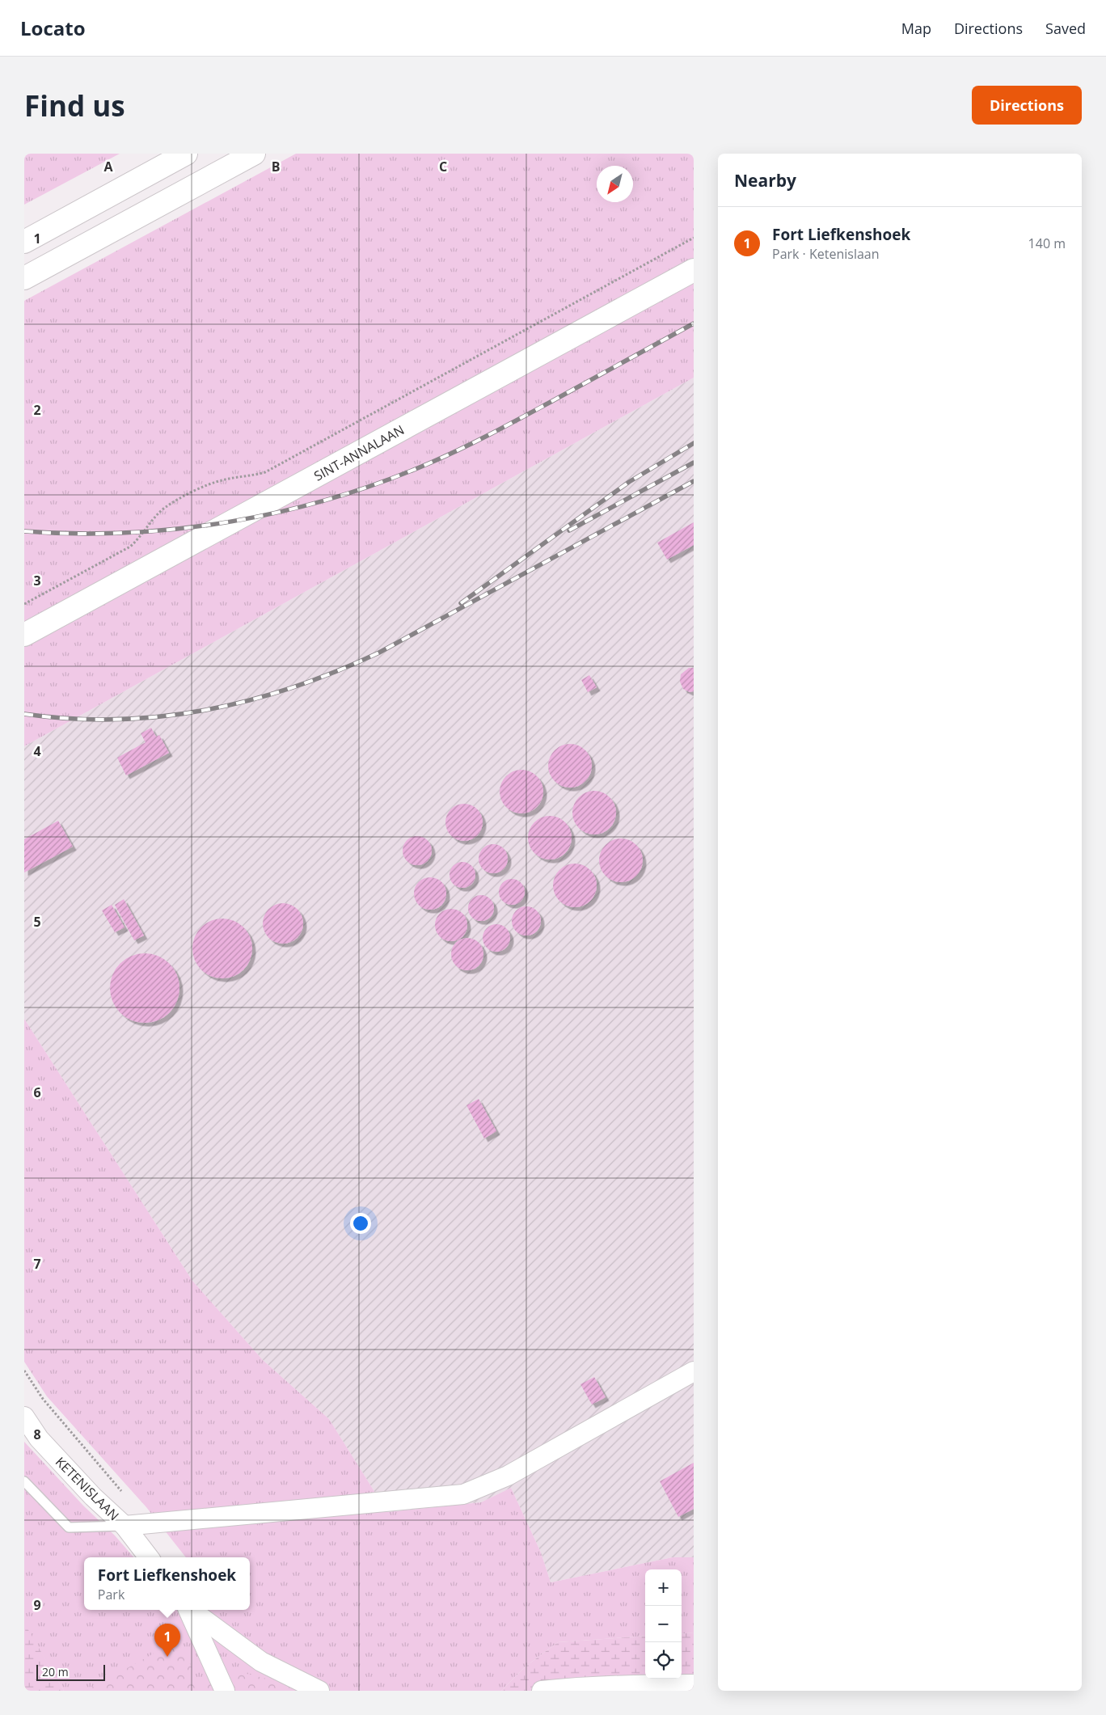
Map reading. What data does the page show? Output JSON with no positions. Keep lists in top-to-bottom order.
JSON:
{
  "streets": {
    "main road": ["SINT-ANNALAAN"],
    "street": ["KETENISLAAN"]
  },
  "scale_bar": "20 m",
  "north": "bottom left",
  "page": {
    "header": "Locato",
    "nav": ["Map", "Directions", "Saved"],
    "buttons": "Directions",
    "title": "Find us",
    "heading": "Nearby",
    "list": [
      {
        "mark": "1",
        "name": "Fort Liefkenshoek",
        "note": "Park · Ketenislaan",
        "value": "140 m"
      }
    ],
    "popup": ["Fort Liefkenshoek", "Park"],
    "map_buttons": ["+", "−"],
    "pins": "1",
    "scale": "20 m"
  },
  "grid": {
    "columns": ["A", "B", "C"],
    "rows": [
      "1",
      "2",
      "3",
      "4",
      "5",
      "6",
      "7",
      "8",
      "9"
    ]
  }
}
